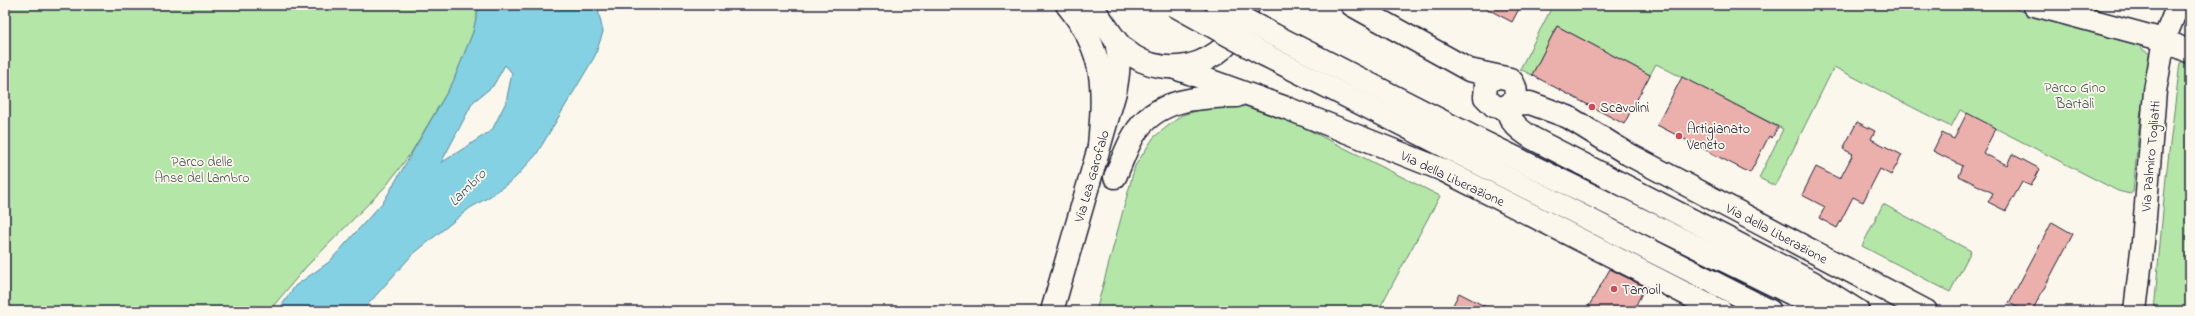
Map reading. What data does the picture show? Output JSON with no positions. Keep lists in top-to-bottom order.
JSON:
{
  "streets": {
    "main road": ["Via Palmiro Togliatti", "Via Lea Garofalo", "Via della Liberazione"]
  },
  "water": ["Lambro"],
  "parks": ["Parco Gino Bartali", "Parco delle Anse del Lambro"],
  "places": ["Scavolini", "Artigianato Veneto", "Tamoil"]
}
